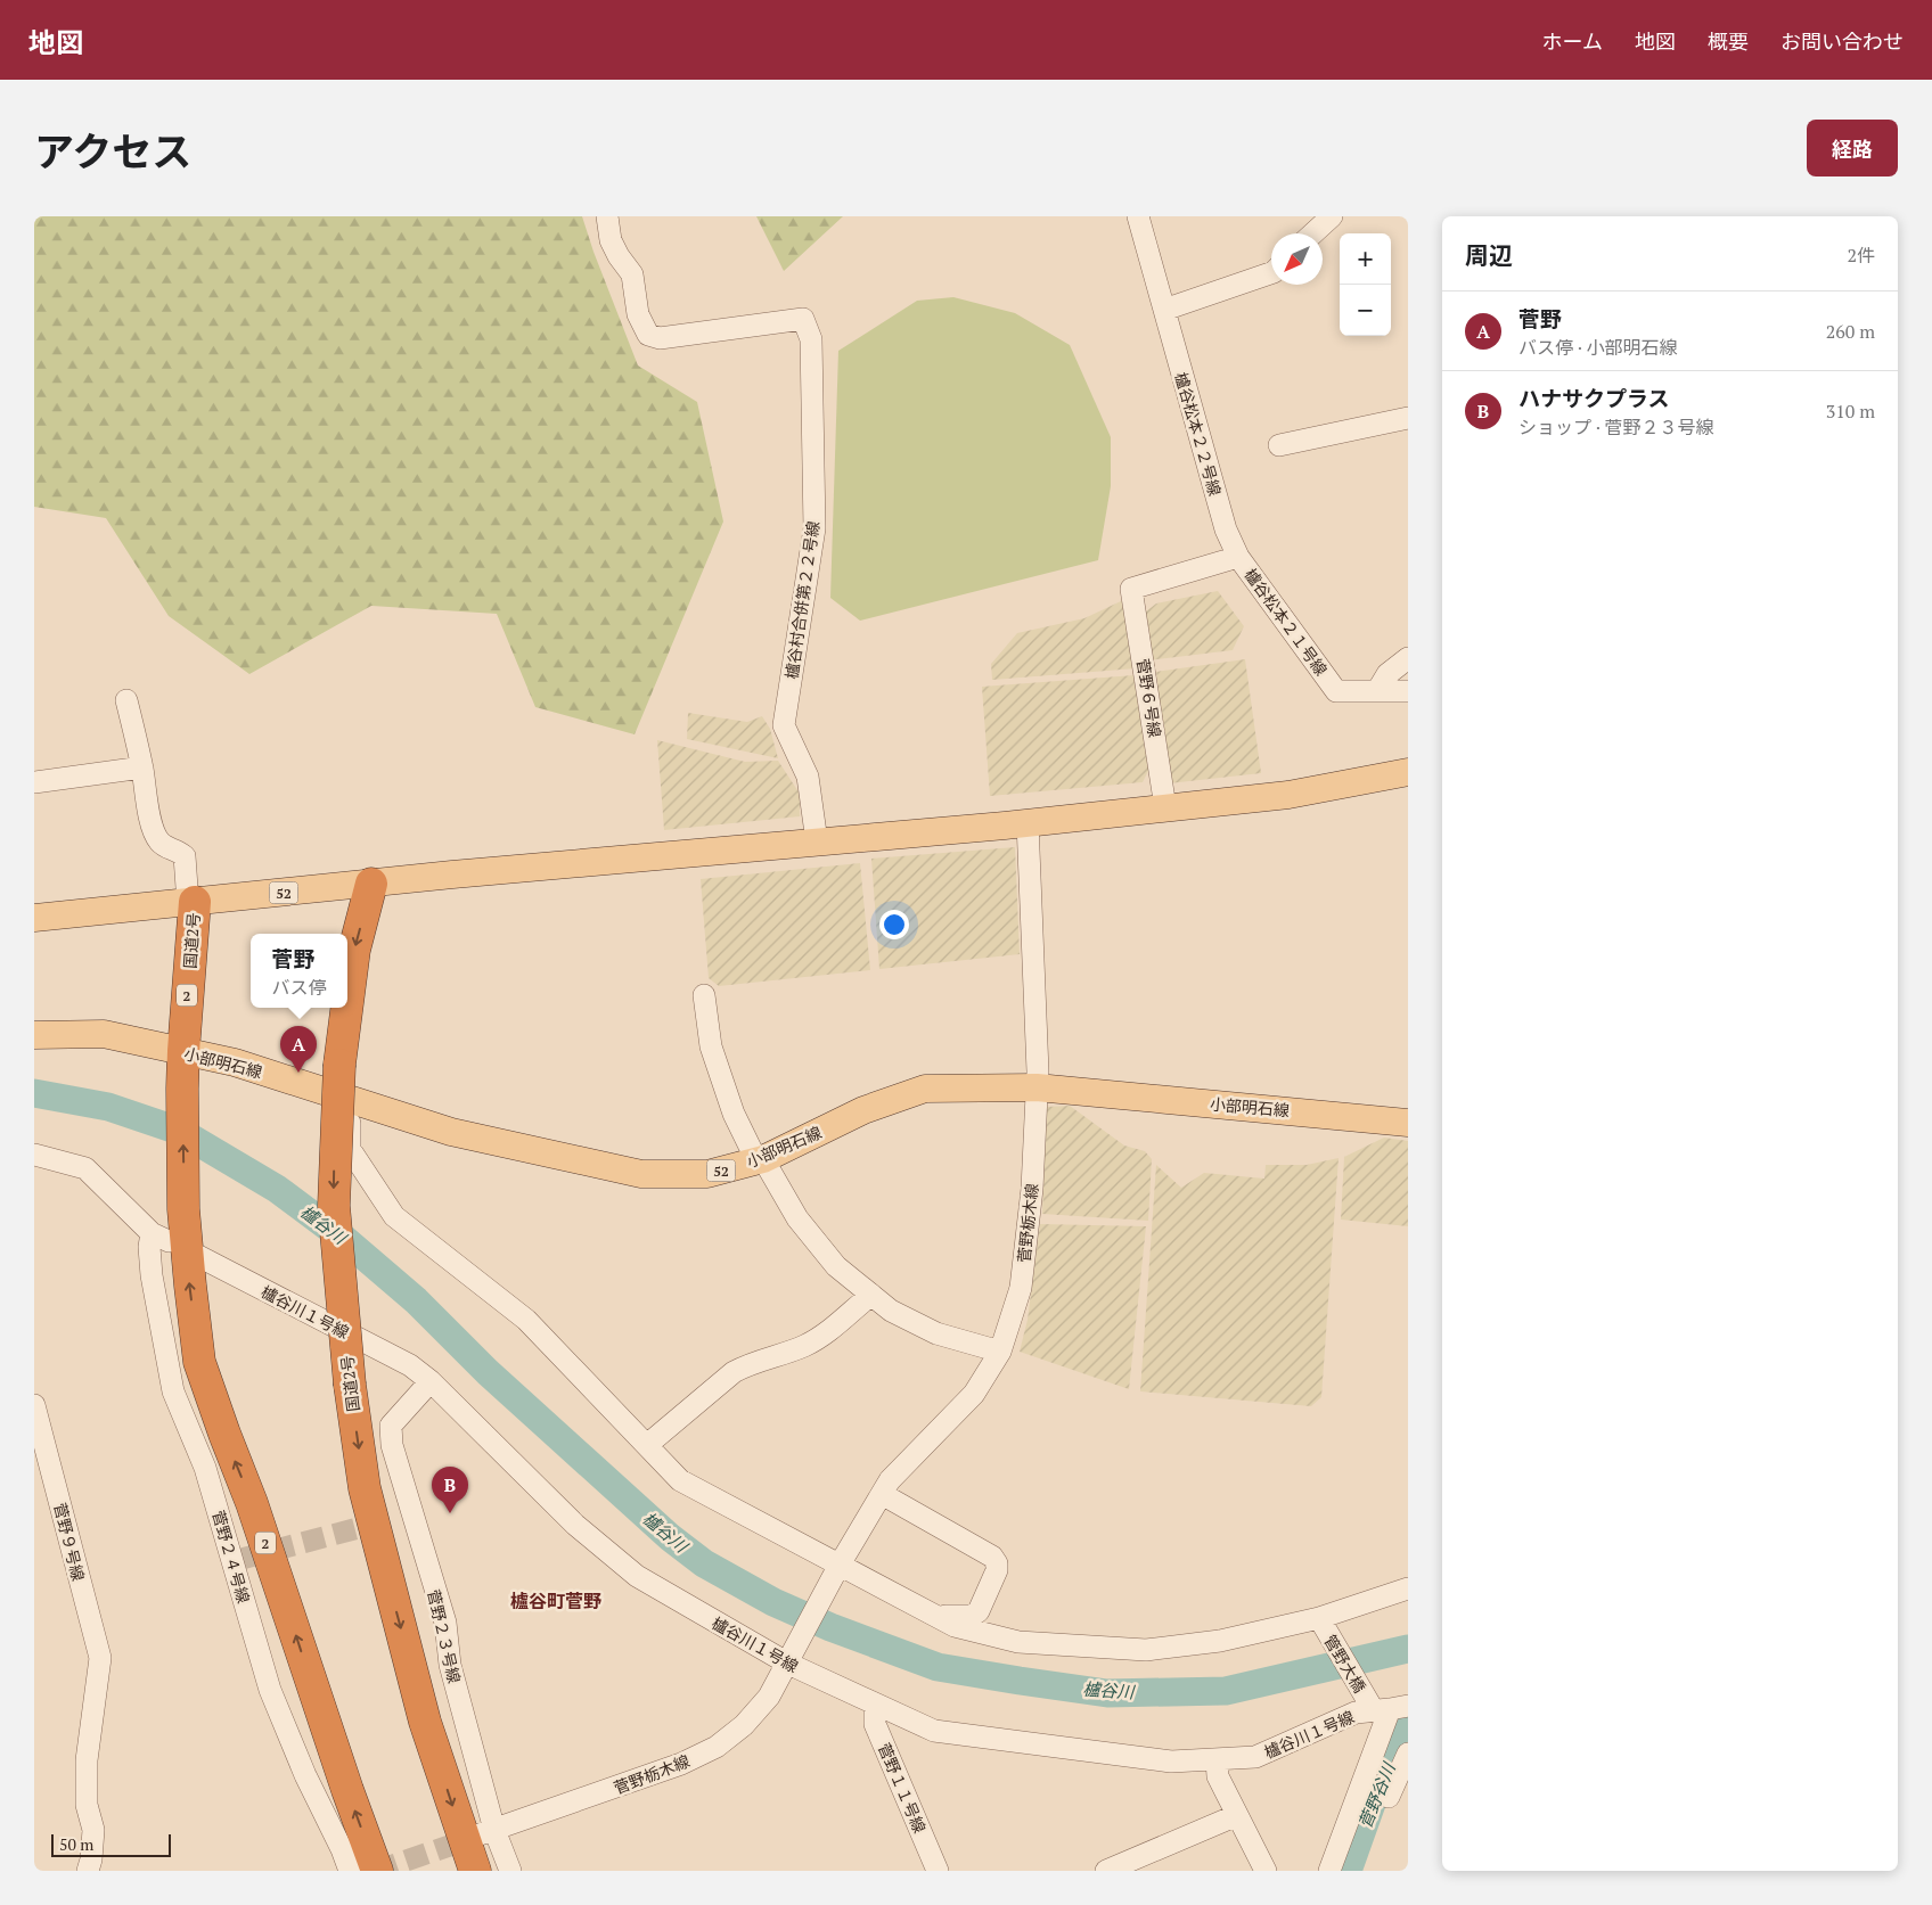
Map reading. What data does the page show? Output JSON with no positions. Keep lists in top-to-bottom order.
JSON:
{
  "streets": {
    "highway": ["国道2号", "2"],
    "main road": ["52", "小部明石線"],
    "street": [
      "櫨谷松本２２号線",
      "櫨谷村合併第２２号線",
      "櫨谷松本２１号線",
      "菅野６号線",
      "菅野栃木線",
      "櫨谷川１号線",
      "菅野９号線",
      "菅野２４号線",
      "菅野２３号線",
      "管野大橋",
      "菅野１１号線"
    ]
  },
  "crossings": [
    ["櫨谷松本２２号線", "櫨谷松本２１号線"],
    ["櫨谷村合併第２２号線", "52"],
    ["櫨谷松本２１号線", "菅野６号線"],
    ["菅野６号線", "52"],
    ["52", "国道2号"],
    ["52", "菅野栃木線"],
    ["国道2号", "小部明石線"],
    ["小部明石線", "菅野栃木線"],
    ["菅野栃木線", "櫨谷川１号線"],
    ["菅野栃木線", "菅野２３号線"],
    ["櫨谷川１号線", "菅野２３号線"],
    ["櫨谷川１号線", "管野大橋"],
    ["櫨谷川１号線", "菅野１１号線"]
  ],
  "districts": ["櫨谷町菅野"],
  "water": ["櫨谷川", "菅野谷川"],
  "scale_bar": "50 m",
  "north": "bottom left",
  "page": {
    "header": "地図",
    "nav": [
      "ホーム",
      "地図",
      "概要",
      "お問い合わせ"
    ],
    "title": "アクセス",
    "buttons": "経路",
    "heading": ["周辺", "2件"],
    "map_buttons": ["+", "−"],
    "list": [
      {
        "mark": "A",
        "name": "菅野",
        "note": "バス停 · 小部明石線",
        "value": "260 m"
      },
      {
        "mark": "B",
        "name": "ハナサクプラス",
        "note": "ショップ · 菅野２３号線",
        "value": "310 m"
      }
    ],
    "popup": ["菅野", "バス停"],
    "pins": ["A", "B"],
    "scale": "50 m"
  }
}
